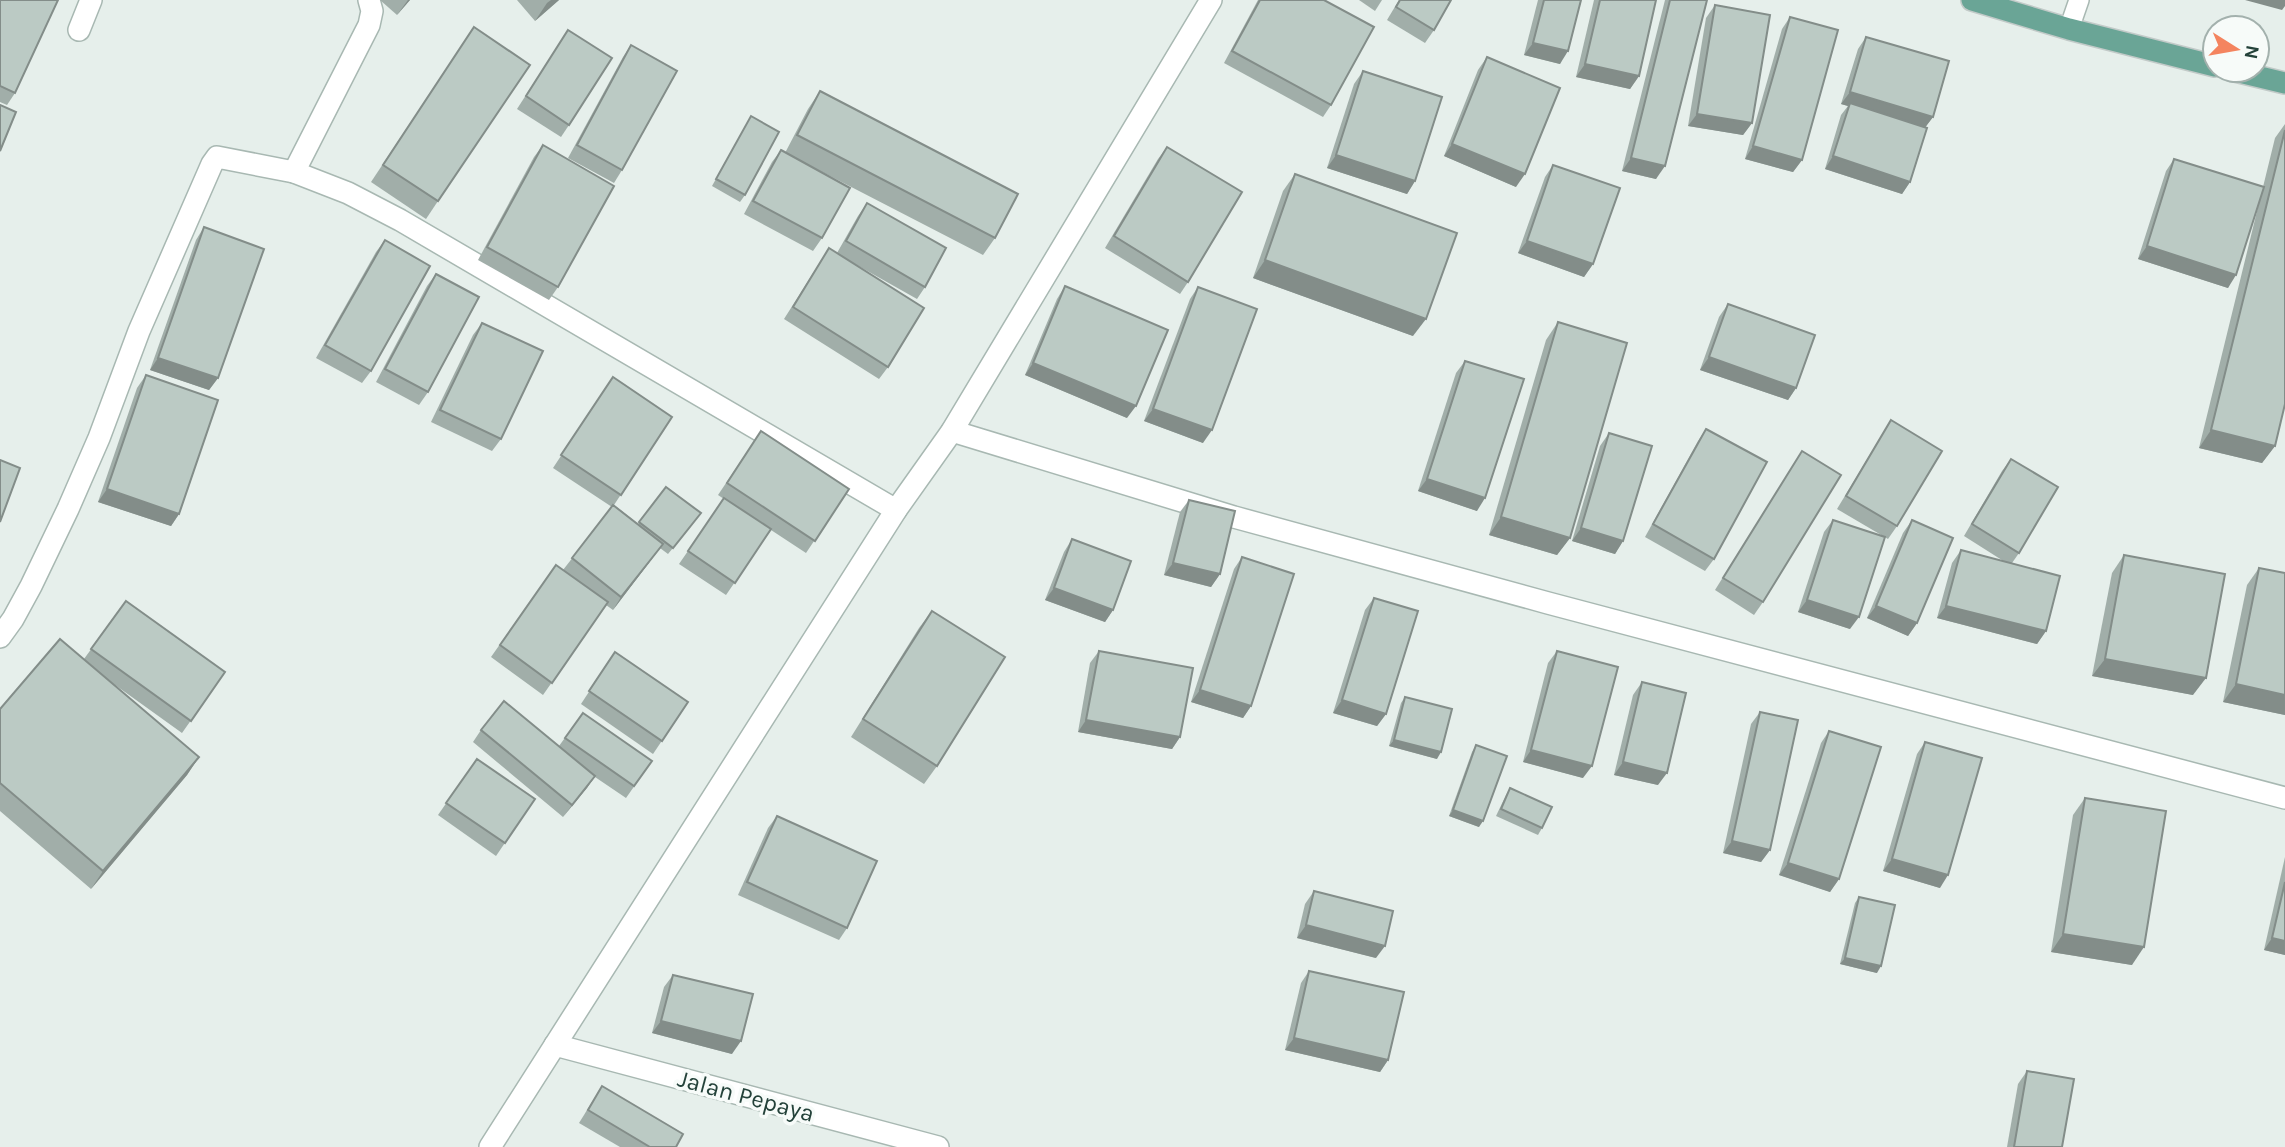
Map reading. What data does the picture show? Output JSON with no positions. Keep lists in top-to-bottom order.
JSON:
{
  "streets": {
    "street": ["Jalan Pepaya"]
  },
  "north": "right"
}
